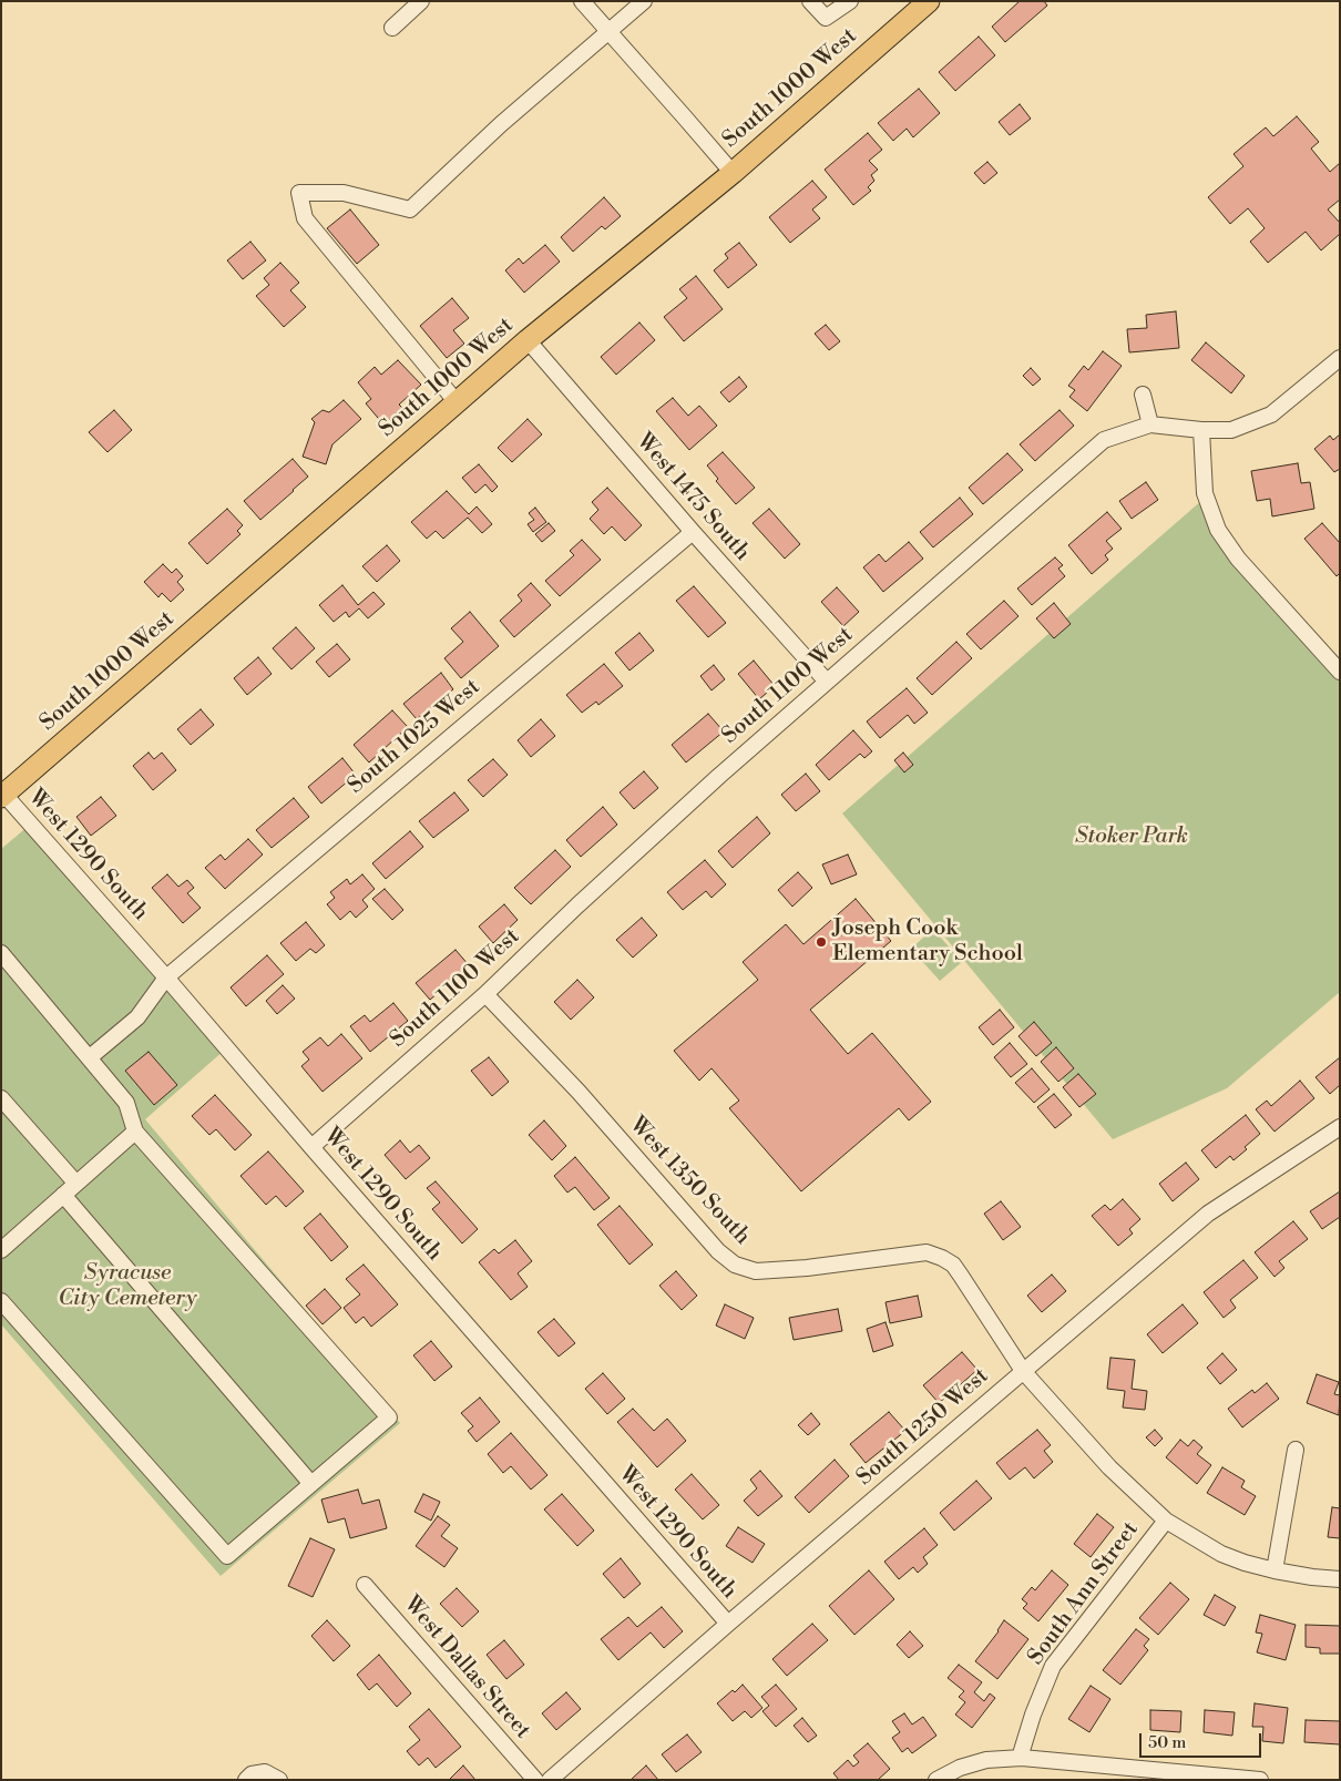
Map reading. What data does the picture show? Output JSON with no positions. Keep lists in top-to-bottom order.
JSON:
{
  "streets": {
    "main road": ["South 1000 West"],
    "street": [
      "West 1475 South",
      "South 1100 West",
      "South 1025 West",
      "West 1290 South",
      "West 1350 South",
      "South 1250 West",
      "South Ann Street",
      "West Dallas Street"
    ]
  },
  "crossings": [
    ["South 1000 West", "West 1475 South"],
    ["South 1000 West", "West 1290 South"],
    ["West 1475 South", "South 1100 West"],
    ["West 1475 South", "South 1025 West"],
    ["South 1100 West", "West 1290 South"],
    ["South 1100 West", "West 1350 South"],
    ["South 1025 West", "West 1290 South"],
    ["West 1290 South", "South 1250 West"],
    ["West 1350 South", "South 1250 West"],
    ["West 1350 South", "South Ann Street"]
  ],
  "parks": ["Stoker Park", "Syracuse City Cemetery"],
  "places": ["Joseph Cook Elementary School"],
  "scale_bar": "50 m"
}
